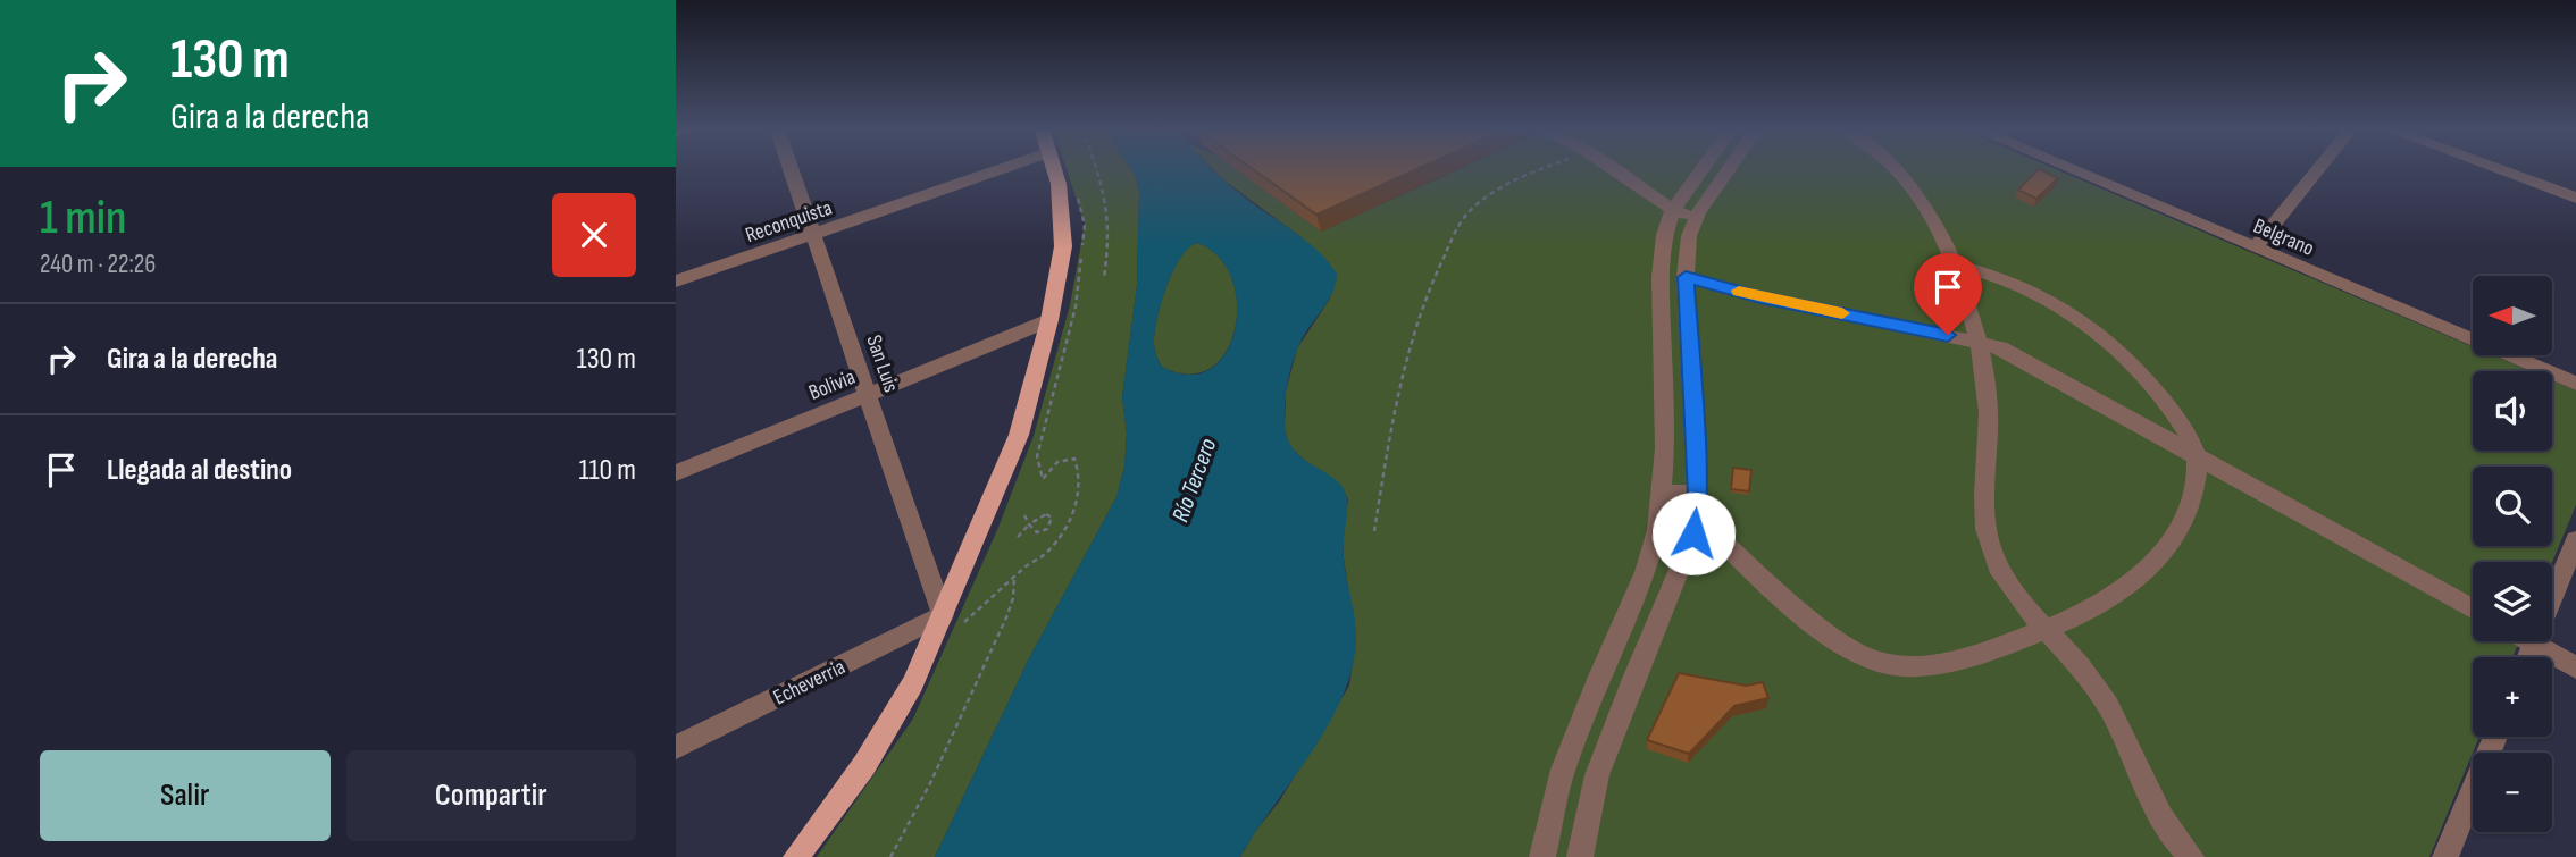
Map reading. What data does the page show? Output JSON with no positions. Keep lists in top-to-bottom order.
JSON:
{
  "streets": {
    "street": [
      "Reconquista",
      "Belgrano",
      "San Luis",
      "Bolivia",
      "Echeverria"
    ]
  },
  "crossings": [
    ["Reconquista", "San Luis"],
    ["San Luis", "Bolivia"],
    ["San Luis", "Echeverria"]
  ],
  "water": ["Río Tercero"],
  "north": "left",
  "page": {
    "turn": ["130 m", "Gira a la derecha"],
    "heading": ["1 min", "240 m · 22:26"],
    "map_buttons": ["+", "−"],
    "list": [
      {
        "name": "Gira a la derecha",
        "value": "130 m"
      },
      {
        "name": "Llegada al destino",
        "value": "110 m"
      }
    ],
    "buttons": ["Salir", "Compartir"]
  }
}
